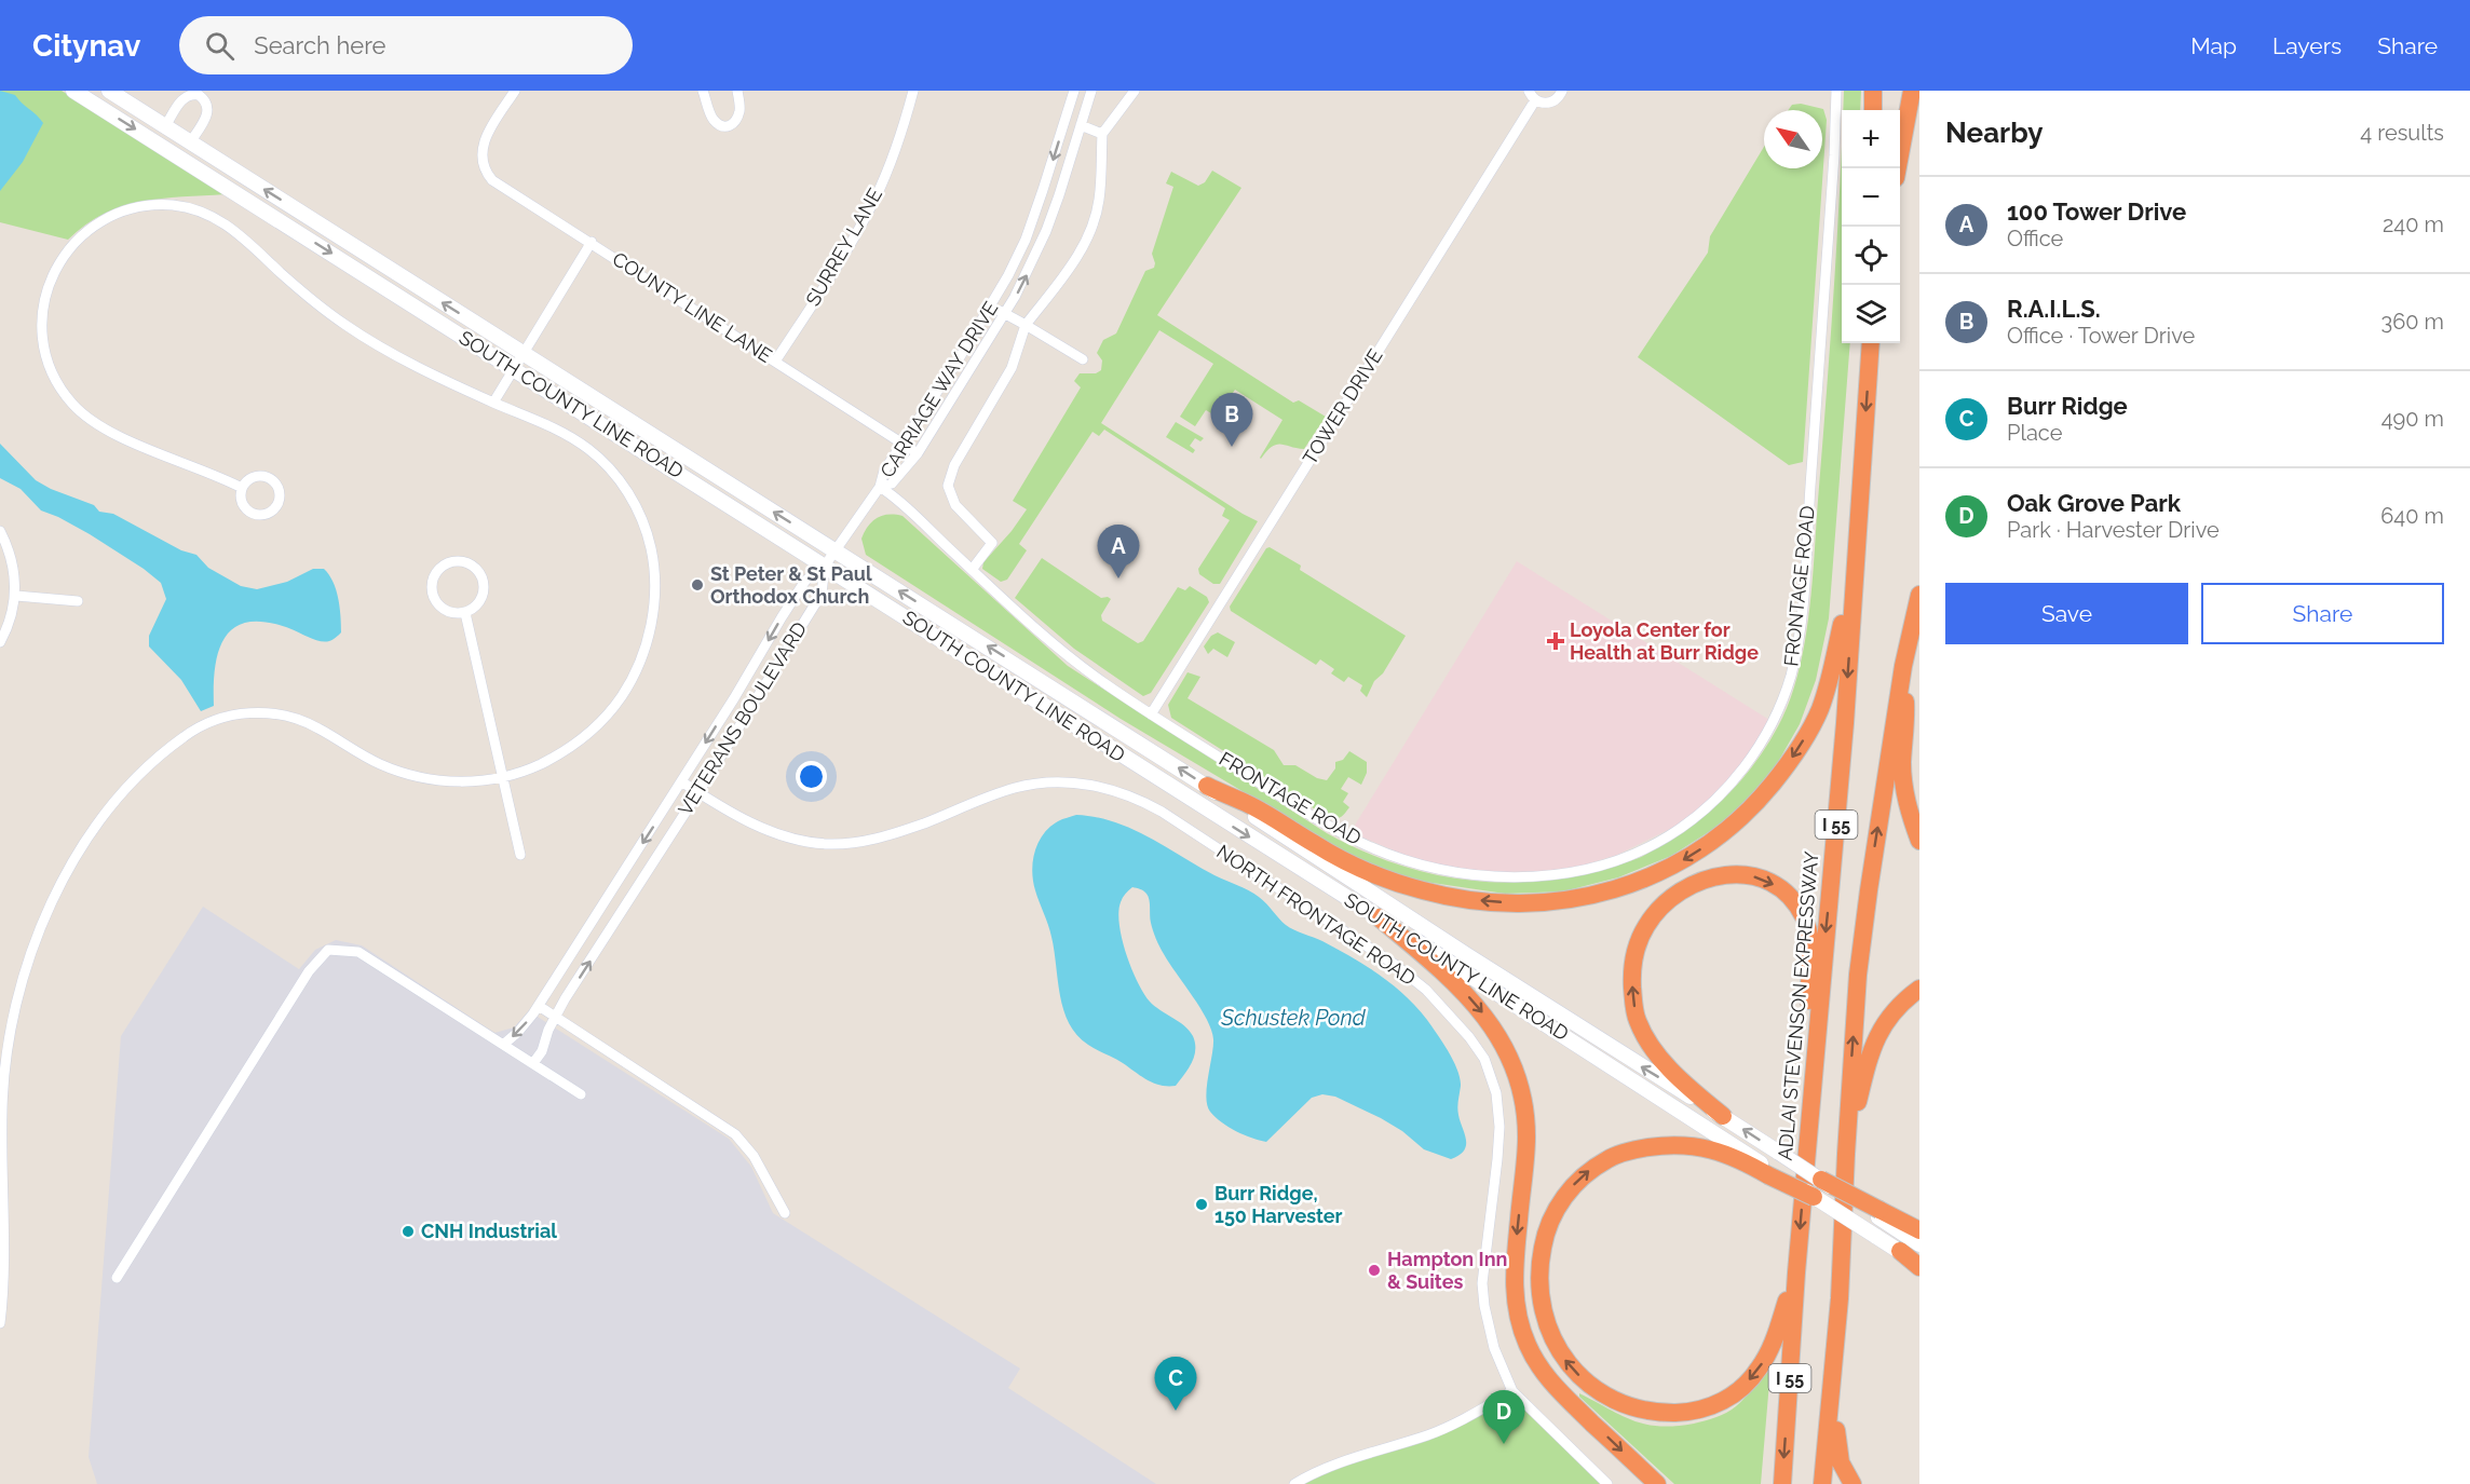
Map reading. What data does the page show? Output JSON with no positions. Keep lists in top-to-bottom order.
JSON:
{
  "streets": {
    "highway": ["I 55", "ADLAI STEVENSON EXPRESSWAY"],
    "main road": ["SOUTH COUNTY LINE ROAD"],
    "street": [
      "SURREY LANE",
      "COUNTY LINE LANE",
      "CARRIAGE WAY DRIVE",
      "TOWER DRIVE",
      "FRONTAGE ROAD",
      "VETERANS BOULEVARD",
      "NORTH FRONTAGE ROAD"
    ]
  },
  "crossings": [
    ["SURREY LANE", "COUNTY LINE LANE"],
    ["COUNTY LINE LANE", "CARRIAGE WAY DRIVE"],
    ["CARRIAGE WAY DRIVE", "FRONTAGE ROAD"],
    ["SOUTH COUNTY LINE ROAD", "VETERANS BOULEVARD"],
    ["TOWER DRIVE", "FRONTAGE ROAD"],
    ["VETERANS BOULEVARD", "NORTH FRONTAGE ROAD"]
  ],
  "water": ["Schustek Pond"],
  "places": {
    "other": [
      "St Peter & St Paul Orthodox Church",
      "Burr Ridge, 150 Harvester",
      "CNH Industrial",
      "Hampton Inn & Suites"
    ],
    "health": ["Loyola Center for Health at Burr Ridge"]
  },
  "north": "top left",
  "page": {
    "header": "Citynav",
    "search": "Search here",
    "nav": ["Map", "Layers", "Share"],
    "heading": ["Nearby", "4 results"],
    "map_buttons": ["+", "−"],
    "list": [
      {
        "mark": "A",
        "name": "100 Tower Drive",
        "note": "Office",
        "value": "240 m"
      },
      {
        "mark": "B",
        "name": "R.A.I.L.S.",
        "note": "Office · Tower Drive",
        "value": "360 m"
      },
      {
        "mark": "C",
        "name": "Burr Ridge",
        "note": "Place",
        "value": "490 m"
      },
      {
        "mark": "D",
        "name": "Oak Grove Park",
        "note": "Park · Harvester Drive",
        "value": "640 m"
      }
    ],
    "pins": [
      "B",
      "A",
      "C",
      "D"
    ],
    "buttons": ["Save", "Share"]
  }
}
